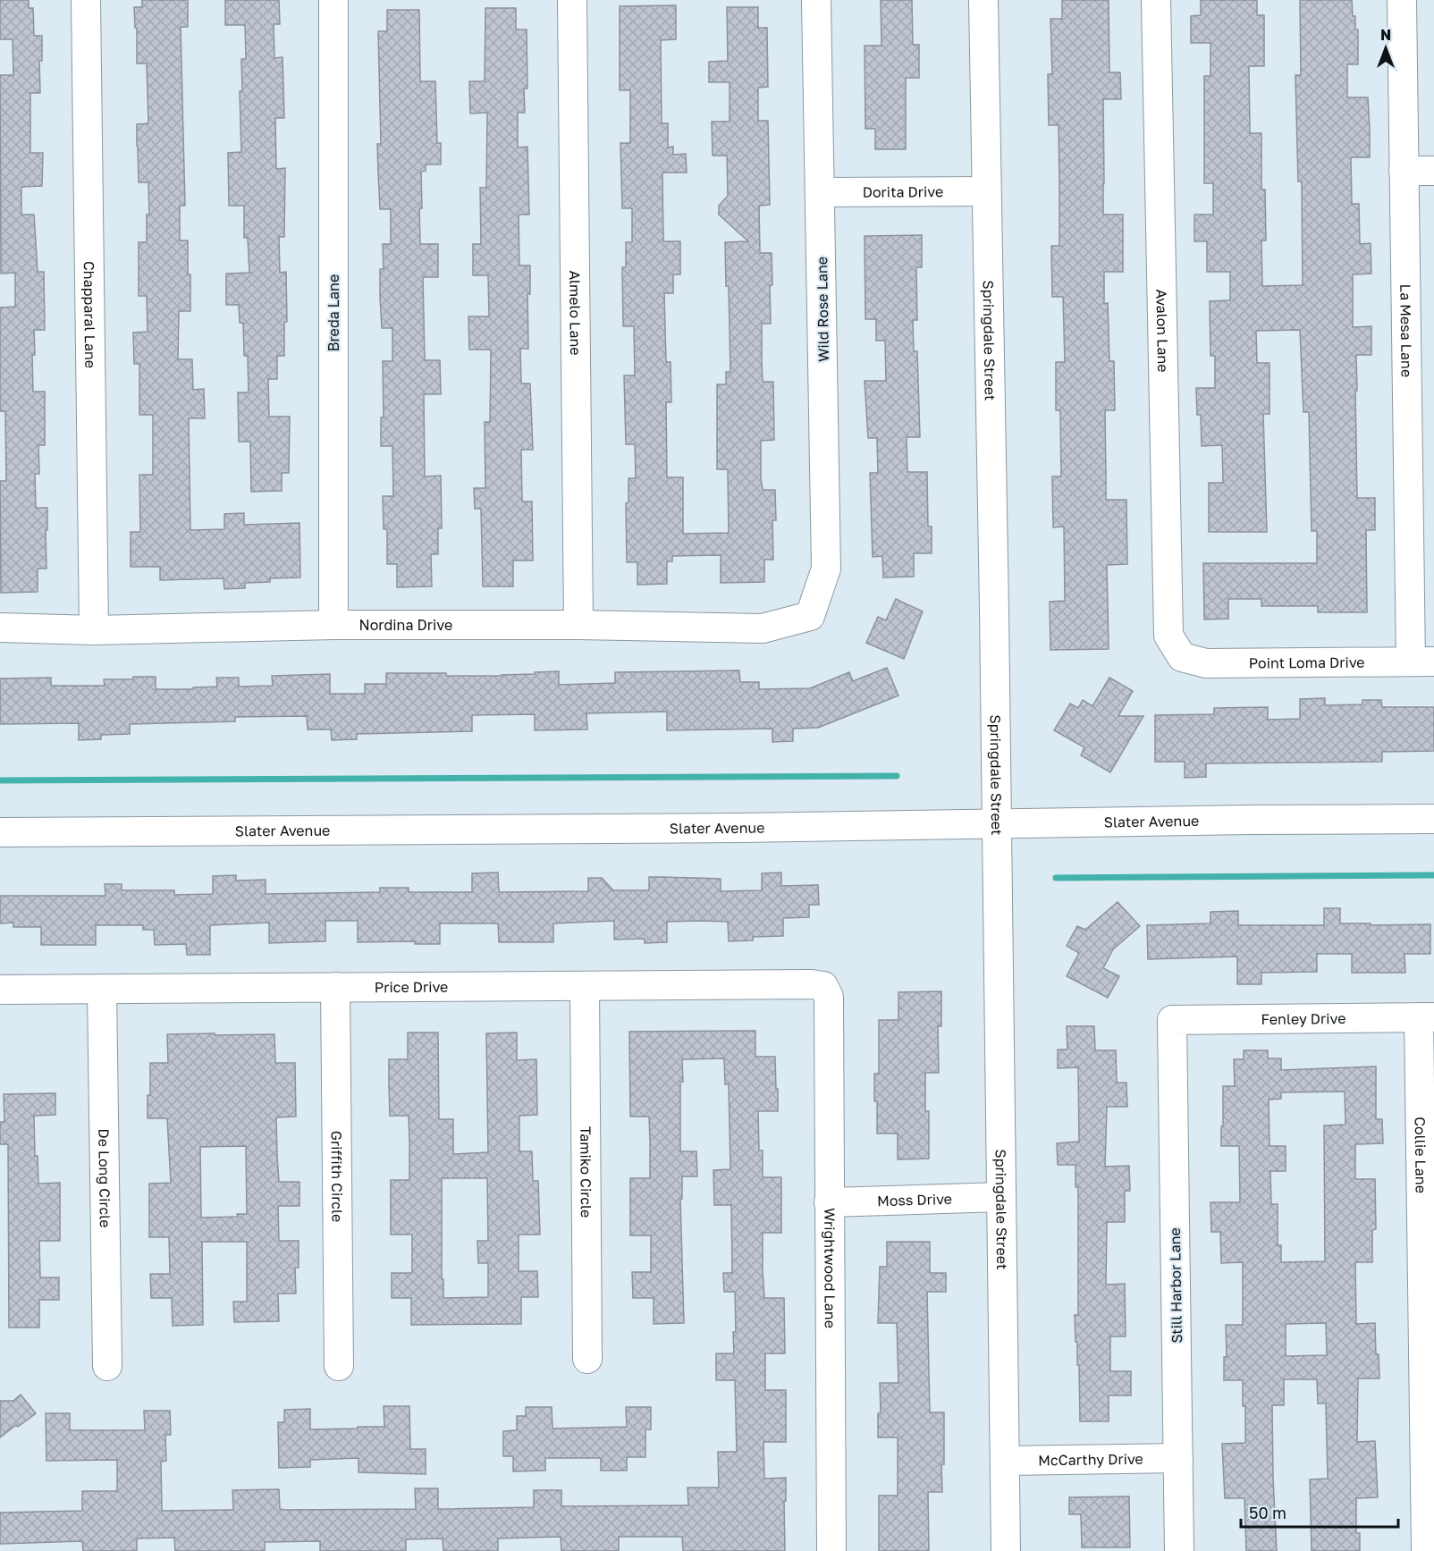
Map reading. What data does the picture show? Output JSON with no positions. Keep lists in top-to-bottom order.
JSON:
{
  "streets": {
    "street": [
      "Dorita Drive",
      "Wild Rose Lane",
      "Breda Lane",
      "Almelo Lane",
      "Chapparal Lane",
      "Avalon Lane",
      "La Mesa Lane",
      "Springdale Street",
      "Nordina Drive",
      "Point Loma Drive",
      "Slater Avenue",
      "Price Drive",
      "Fenley Drive",
      "Collie Lane",
      "Tamiko Circle",
      "Griffith Circle",
      "De Long Circle",
      "Moss Drive",
      "Wrightwood Lane",
      "Still Harbor Lane",
      "McCarthy Drive"
    ]
  },
  "crossings": [
    ["Dorita Drive", "Wild Rose Lane"],
    ["Dorita Drive", "Springdale Street"],
    ["Wild Rose Lane", "Nordina Drive"],
    ["Breda Lane", "Nordina Drive"],
    ["Almelo Lane", "Nordina Drive"],
    ["Chapparal Lane", "Nordina Drive"],
    ["Avalon Lane", "Point Loma Drive"],
    ["La Mesa Lane", "Point Loma Drive"],
    ["Springdale Street", "Slater Avenue"],
    ["Springdale Street", "Moss Drive"],
    ["Springdale Street", "McCarthy Drive"],
    ["Price Drive", "Tamiko Circle"],
    ["Price Drive", "Griffith Circle"],
    ["Price Drive", "De Long Circle"],
    ["Price Drive", "Wrightwood Lane"],
    ["Fenley Drive", "Collie Lane"],
    ["Fenley Drive", "Still Harbor Lane"],
    ["Moss Drive", "Wrightwood Lane"],
    ["Still Harbor Lane", "McCarthy Drive"]
  ],
  "scale_bar": "50 m",
  "north": "top"
}
